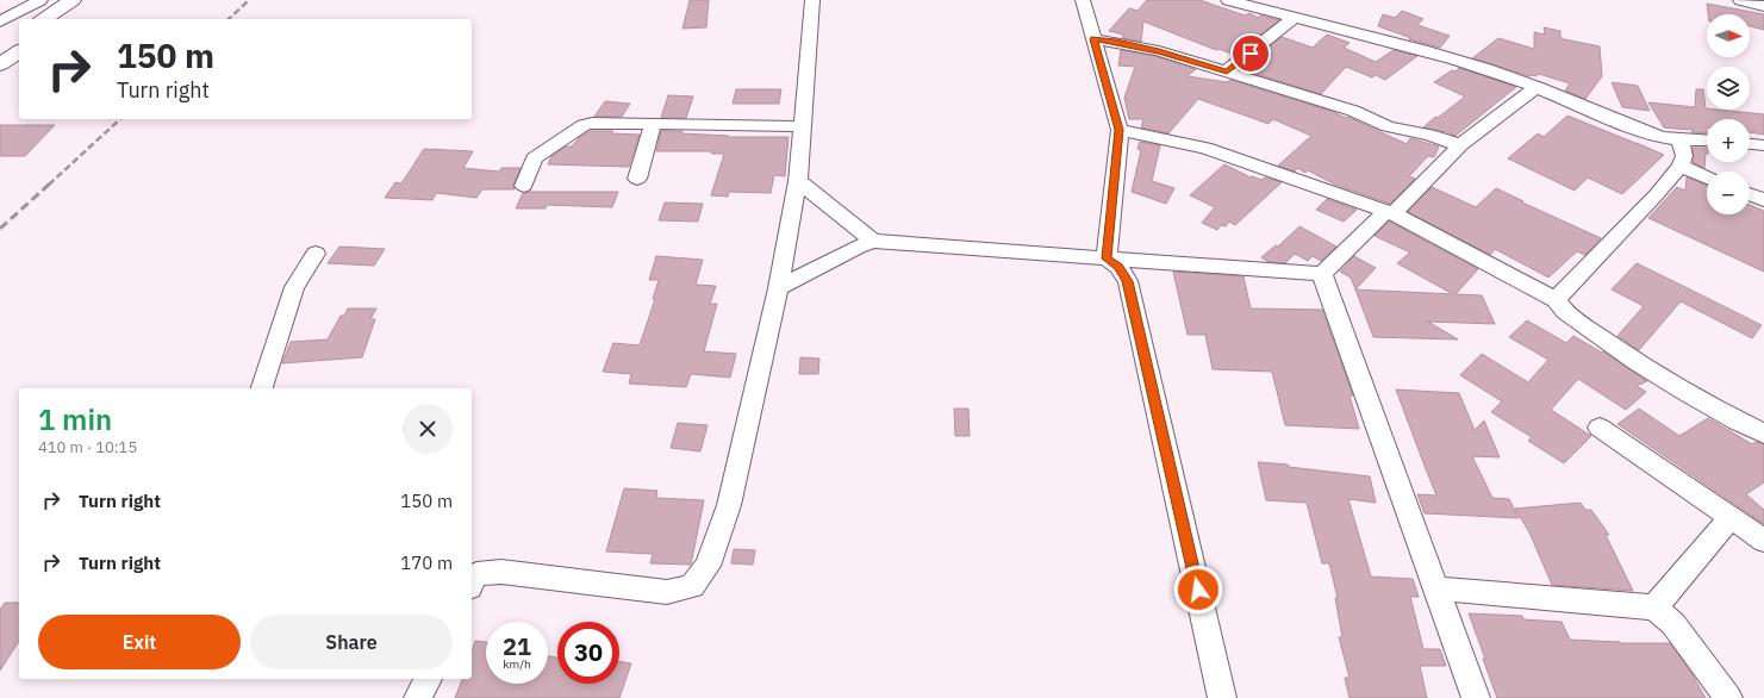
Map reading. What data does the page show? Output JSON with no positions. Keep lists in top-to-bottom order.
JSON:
{
  "north": "right",
  "page": {
    "map_buttons": ["+", "−"],
    "turn": ["150 m", "Turn right"],
    "heading": ["1 min", "410 m · 10:15"],
    "list": [
      {
        "name": "Turn right",
        "value": "150 m"
      },
      {
        "name": "Turn right",
        "value": "170 m"
      }
    ],
    "buttons": ["Exit", "Share"],
    "speed": "21 km/h",
    "limit": "30"
  }
}
